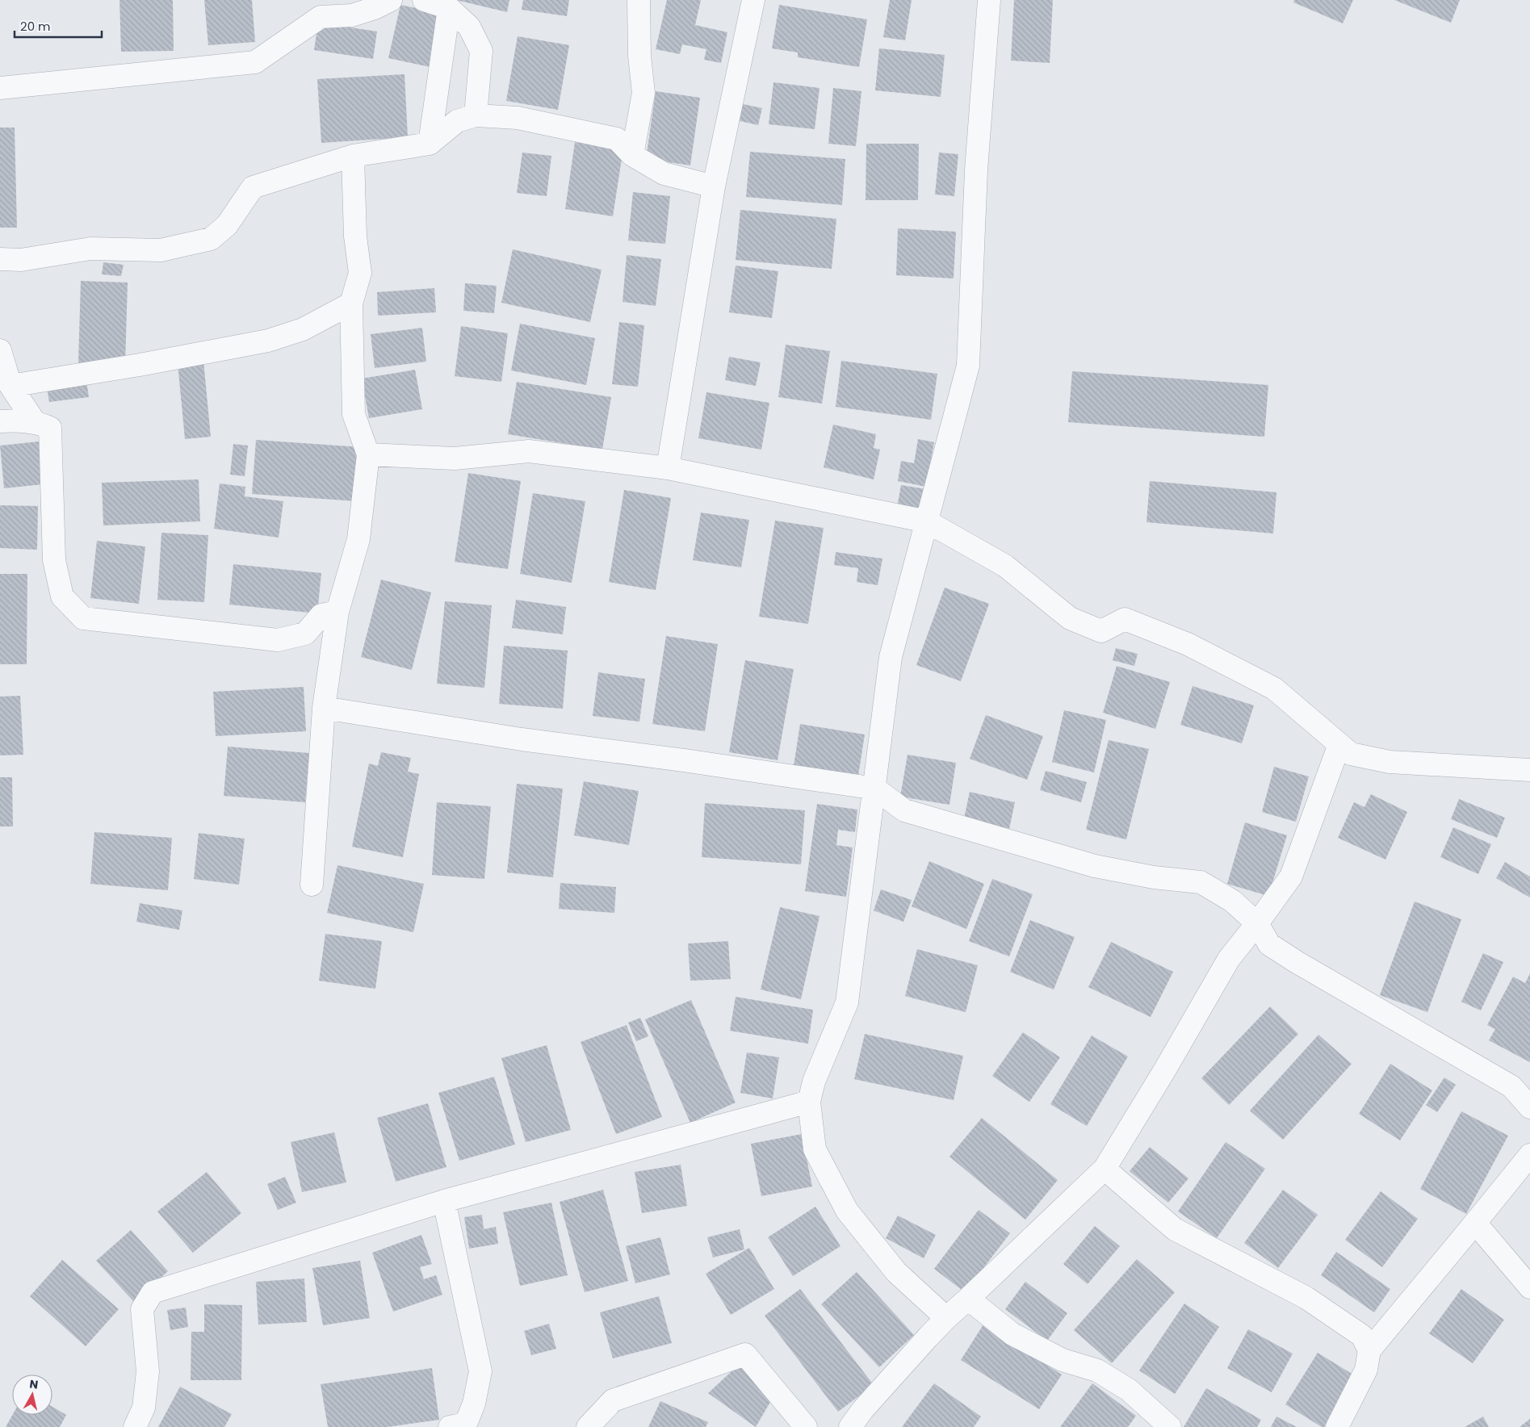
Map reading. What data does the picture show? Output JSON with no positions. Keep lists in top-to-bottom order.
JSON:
{
  "scale_bar": "20 m",
  "north": "top"
}
